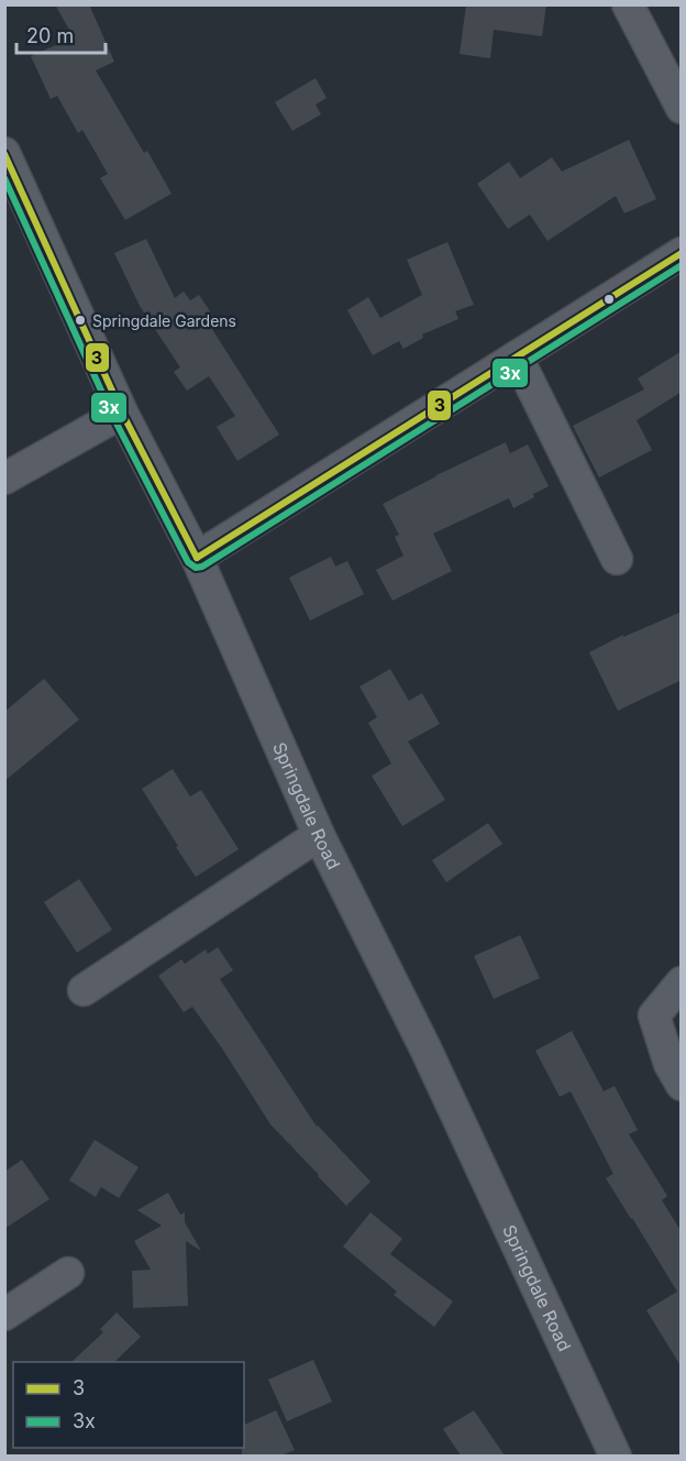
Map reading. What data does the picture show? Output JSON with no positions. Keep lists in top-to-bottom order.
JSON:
{
  "streets": {
    "street": ["Springdale Road"]
  },
  "places": ["Springdale Gardens"],
  "lines": ["transit line 3", "transit line 3x"],
  "legend": ["3", "3x"],
  "scale_bar": "20 m"
}
